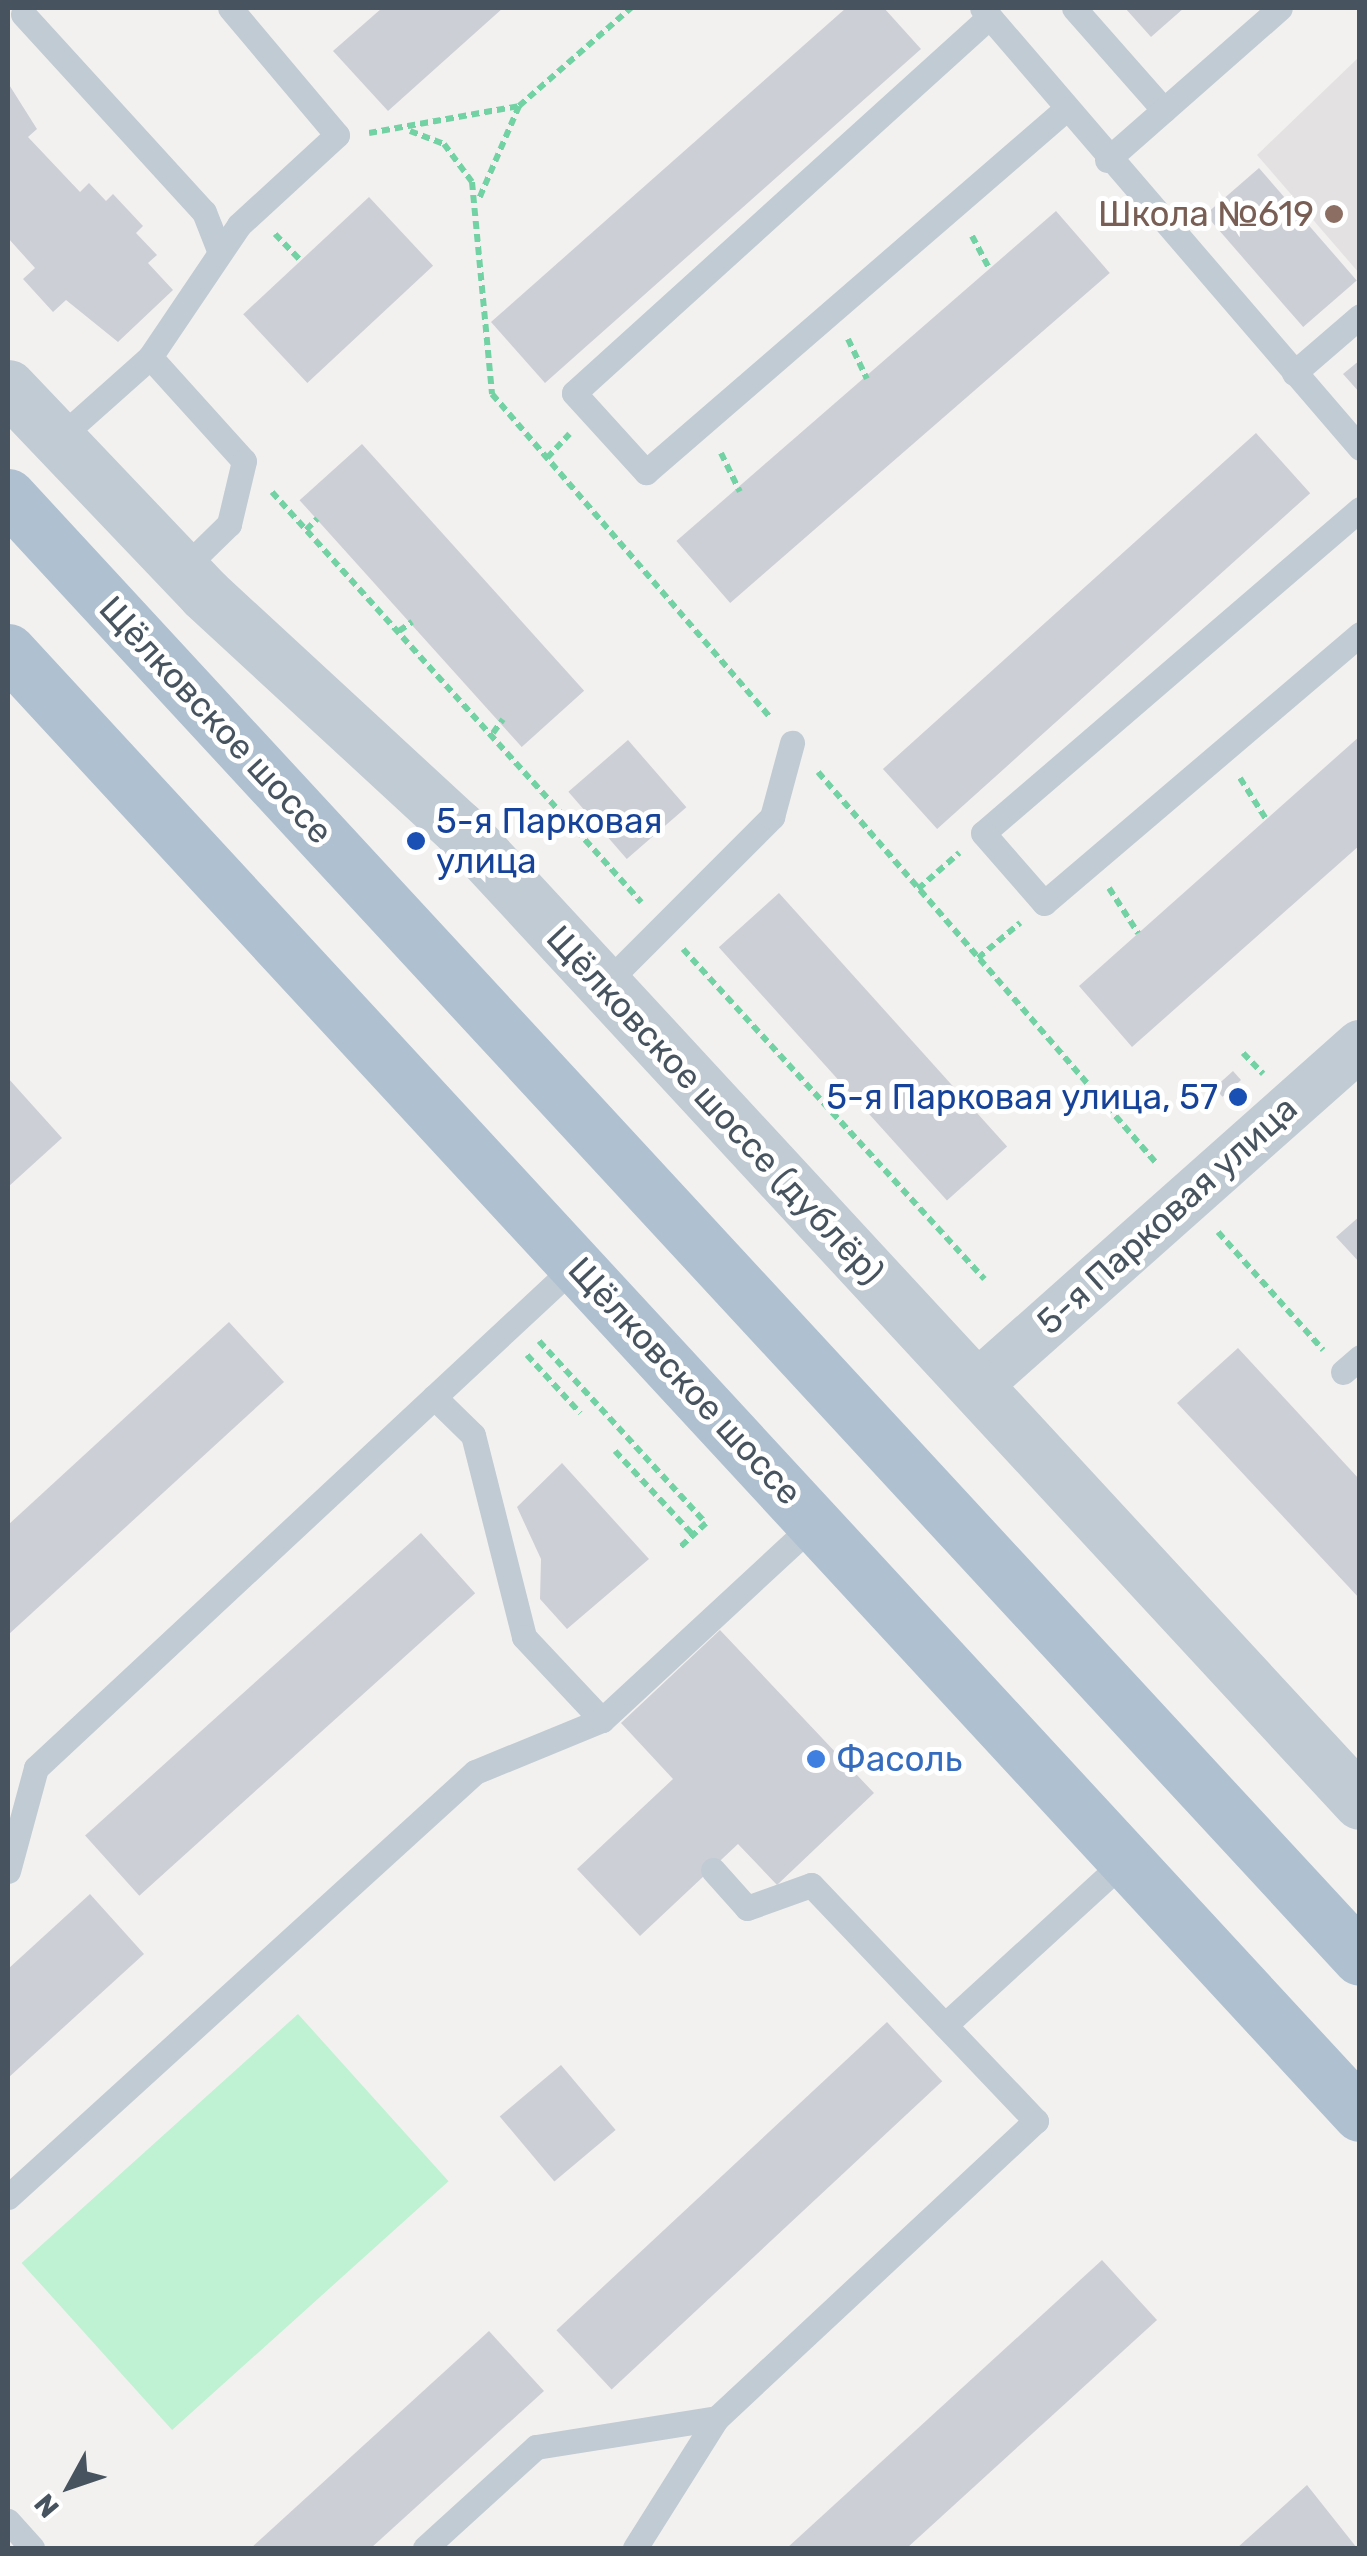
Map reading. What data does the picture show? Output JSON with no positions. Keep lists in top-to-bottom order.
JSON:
{
  "streets": {
    "main road": ["Щёлковское шоссе"],
    "street": ["Щёлковское шоссе (дублёр)", "5-я Парковая улица"]
  },
  "crossings": [
    ["Щёлковское шоссе (дублёр)", "5-я Парковая улица"]
  ],
  "places": [
    "Школа №619",
    "5-я Парковая улица",
    "5-я Парковая улица, 57",
    "Фасоль"
  ],
  "north": "bottom left"
}
